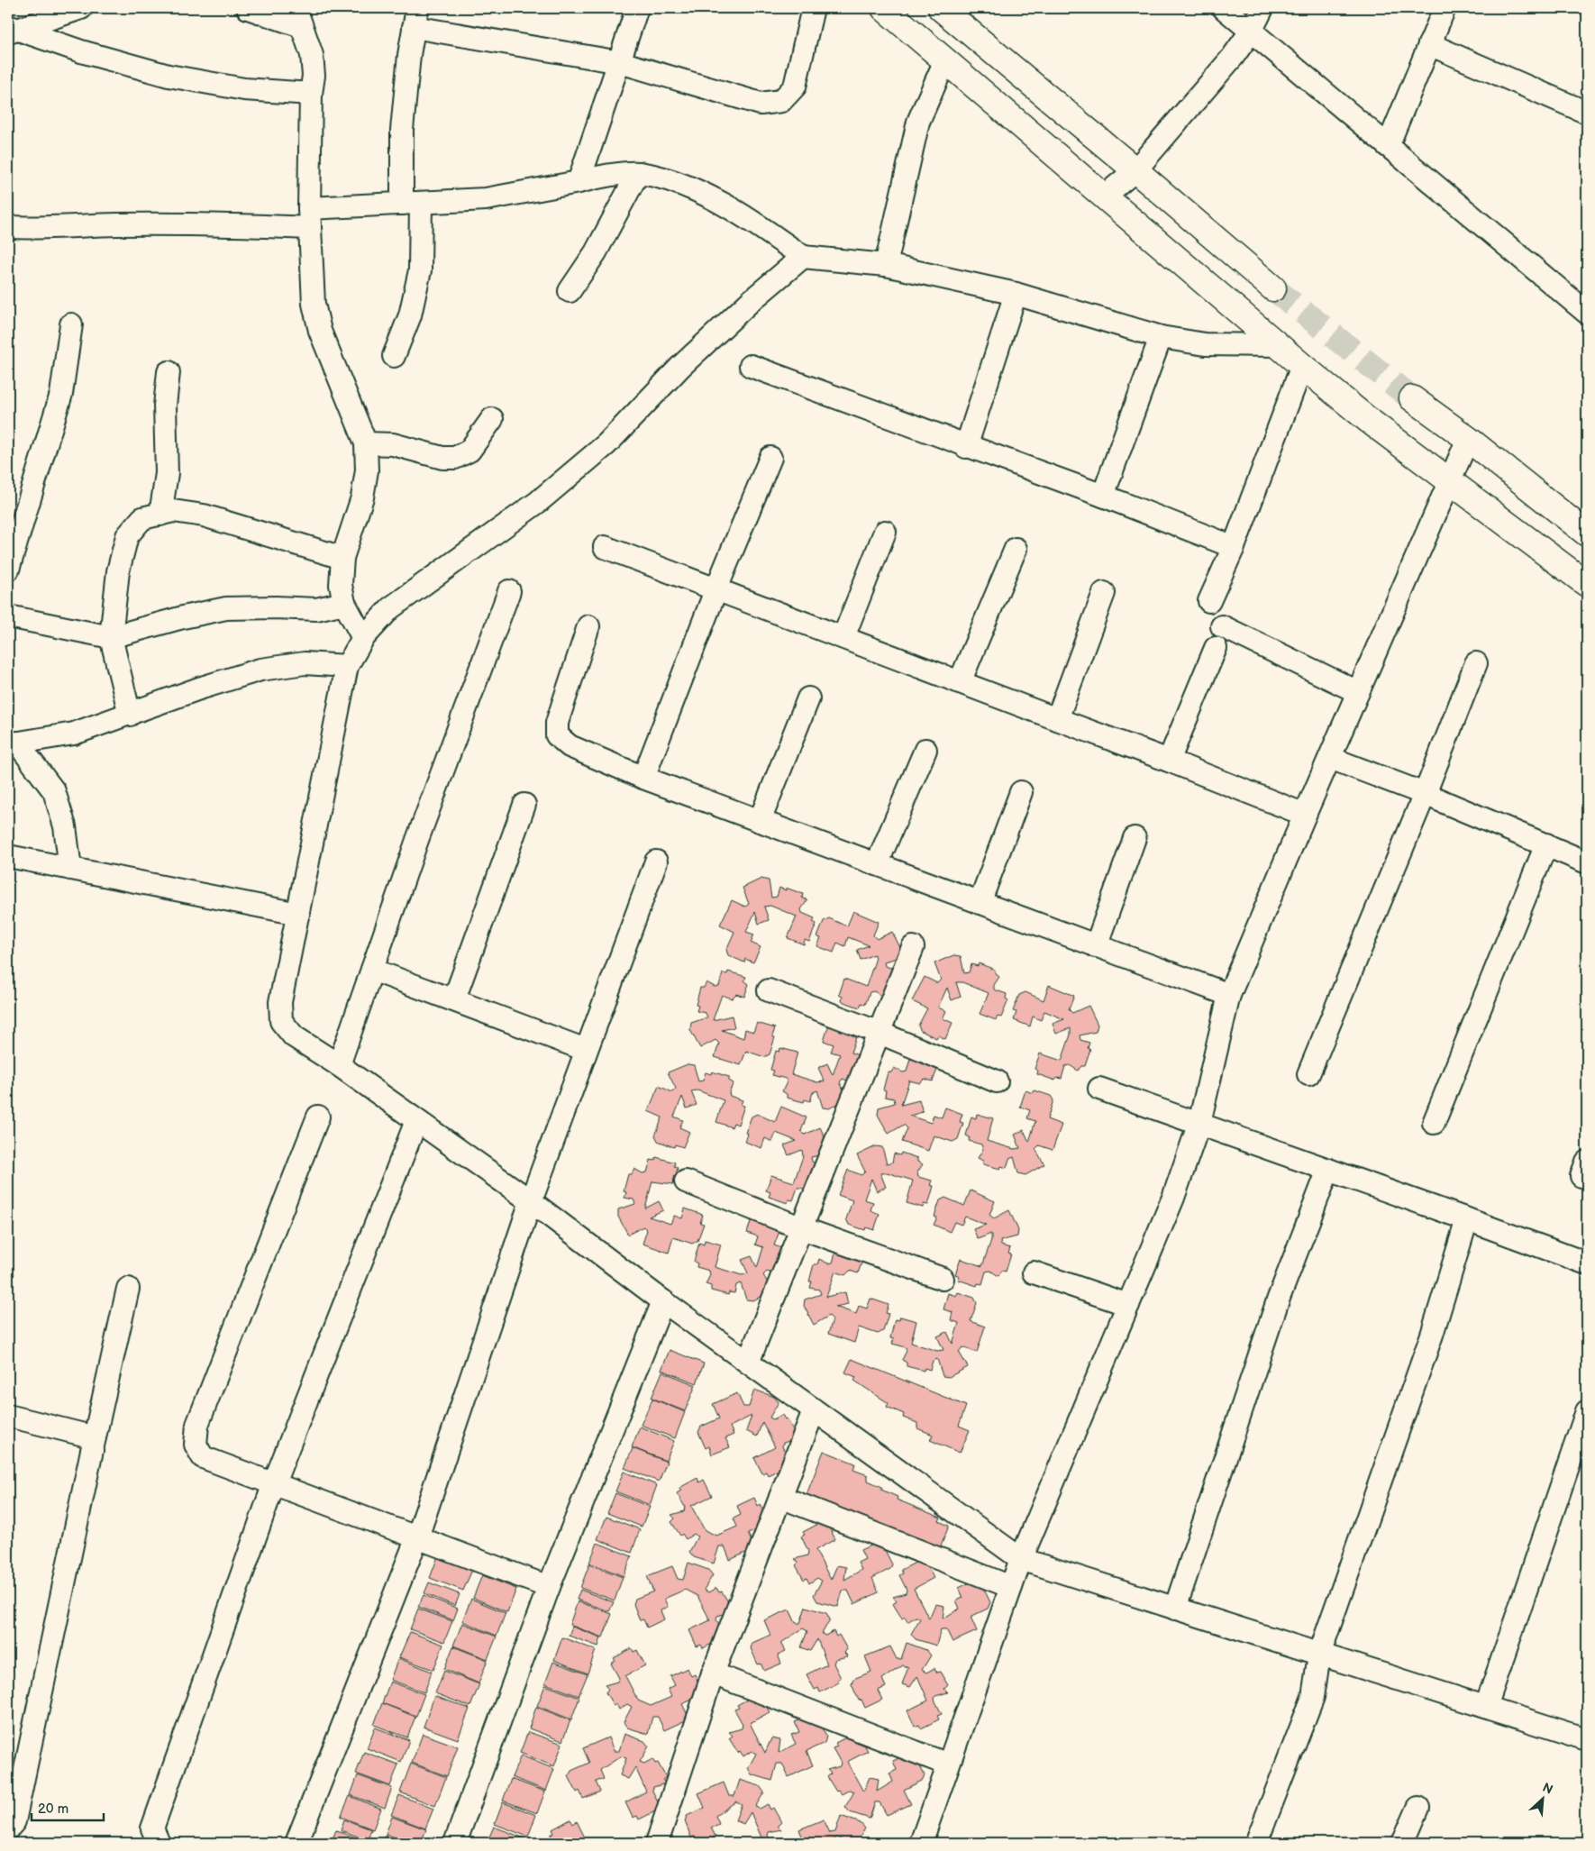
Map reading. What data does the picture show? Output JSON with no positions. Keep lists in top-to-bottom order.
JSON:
{
  "scale_bar": "20 m",
  "north": "top right"
}
